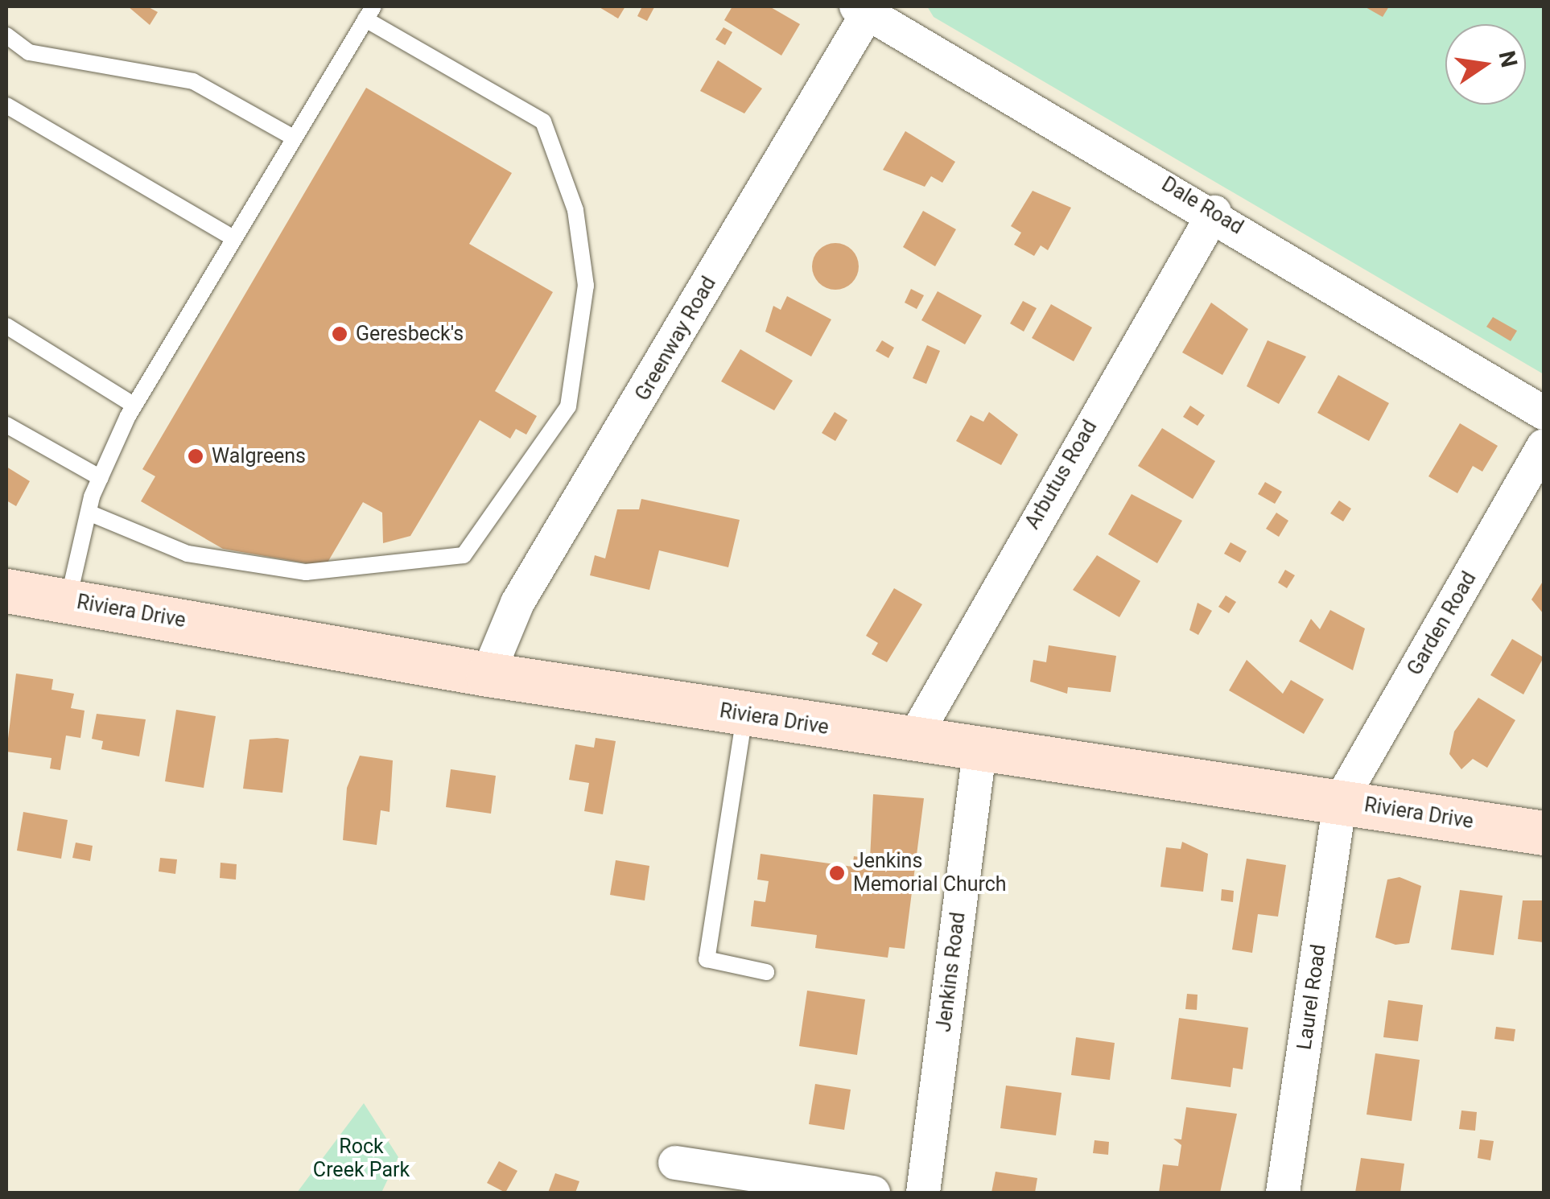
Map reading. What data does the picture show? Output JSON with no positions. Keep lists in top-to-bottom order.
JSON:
{
  "streets": {
    "street": [
      "Dale Road",
      "Greenway Road",
      "Arbutus Road",
      "Riviera Drive",
      "Garden Road",
      "Jenkins Road",
      "Laurel Road"
    ]
  },
  "crossings": [
    ["Dale Road", "Greenway Road"],
    ["Dale Road", "Arbutus Road"],
    ["Greenway Road", "Riviera Drive"],
    ["Arbutus Road", "Riviera Drive"],
    ["Riviera Drive", "Garden Road"],
    ["Riviera Drive", "Jenkins Road"],
    ["Riviera Drive", "Laurel Road"],
    ["Garden Road", "Laurel Road"]
  ],
  "parks": ["Rock Creek Park"],
  "places": ["Geresbeck's", "Walgreens", "Jenkins Memorial Church"],
  "north": "right"
}
